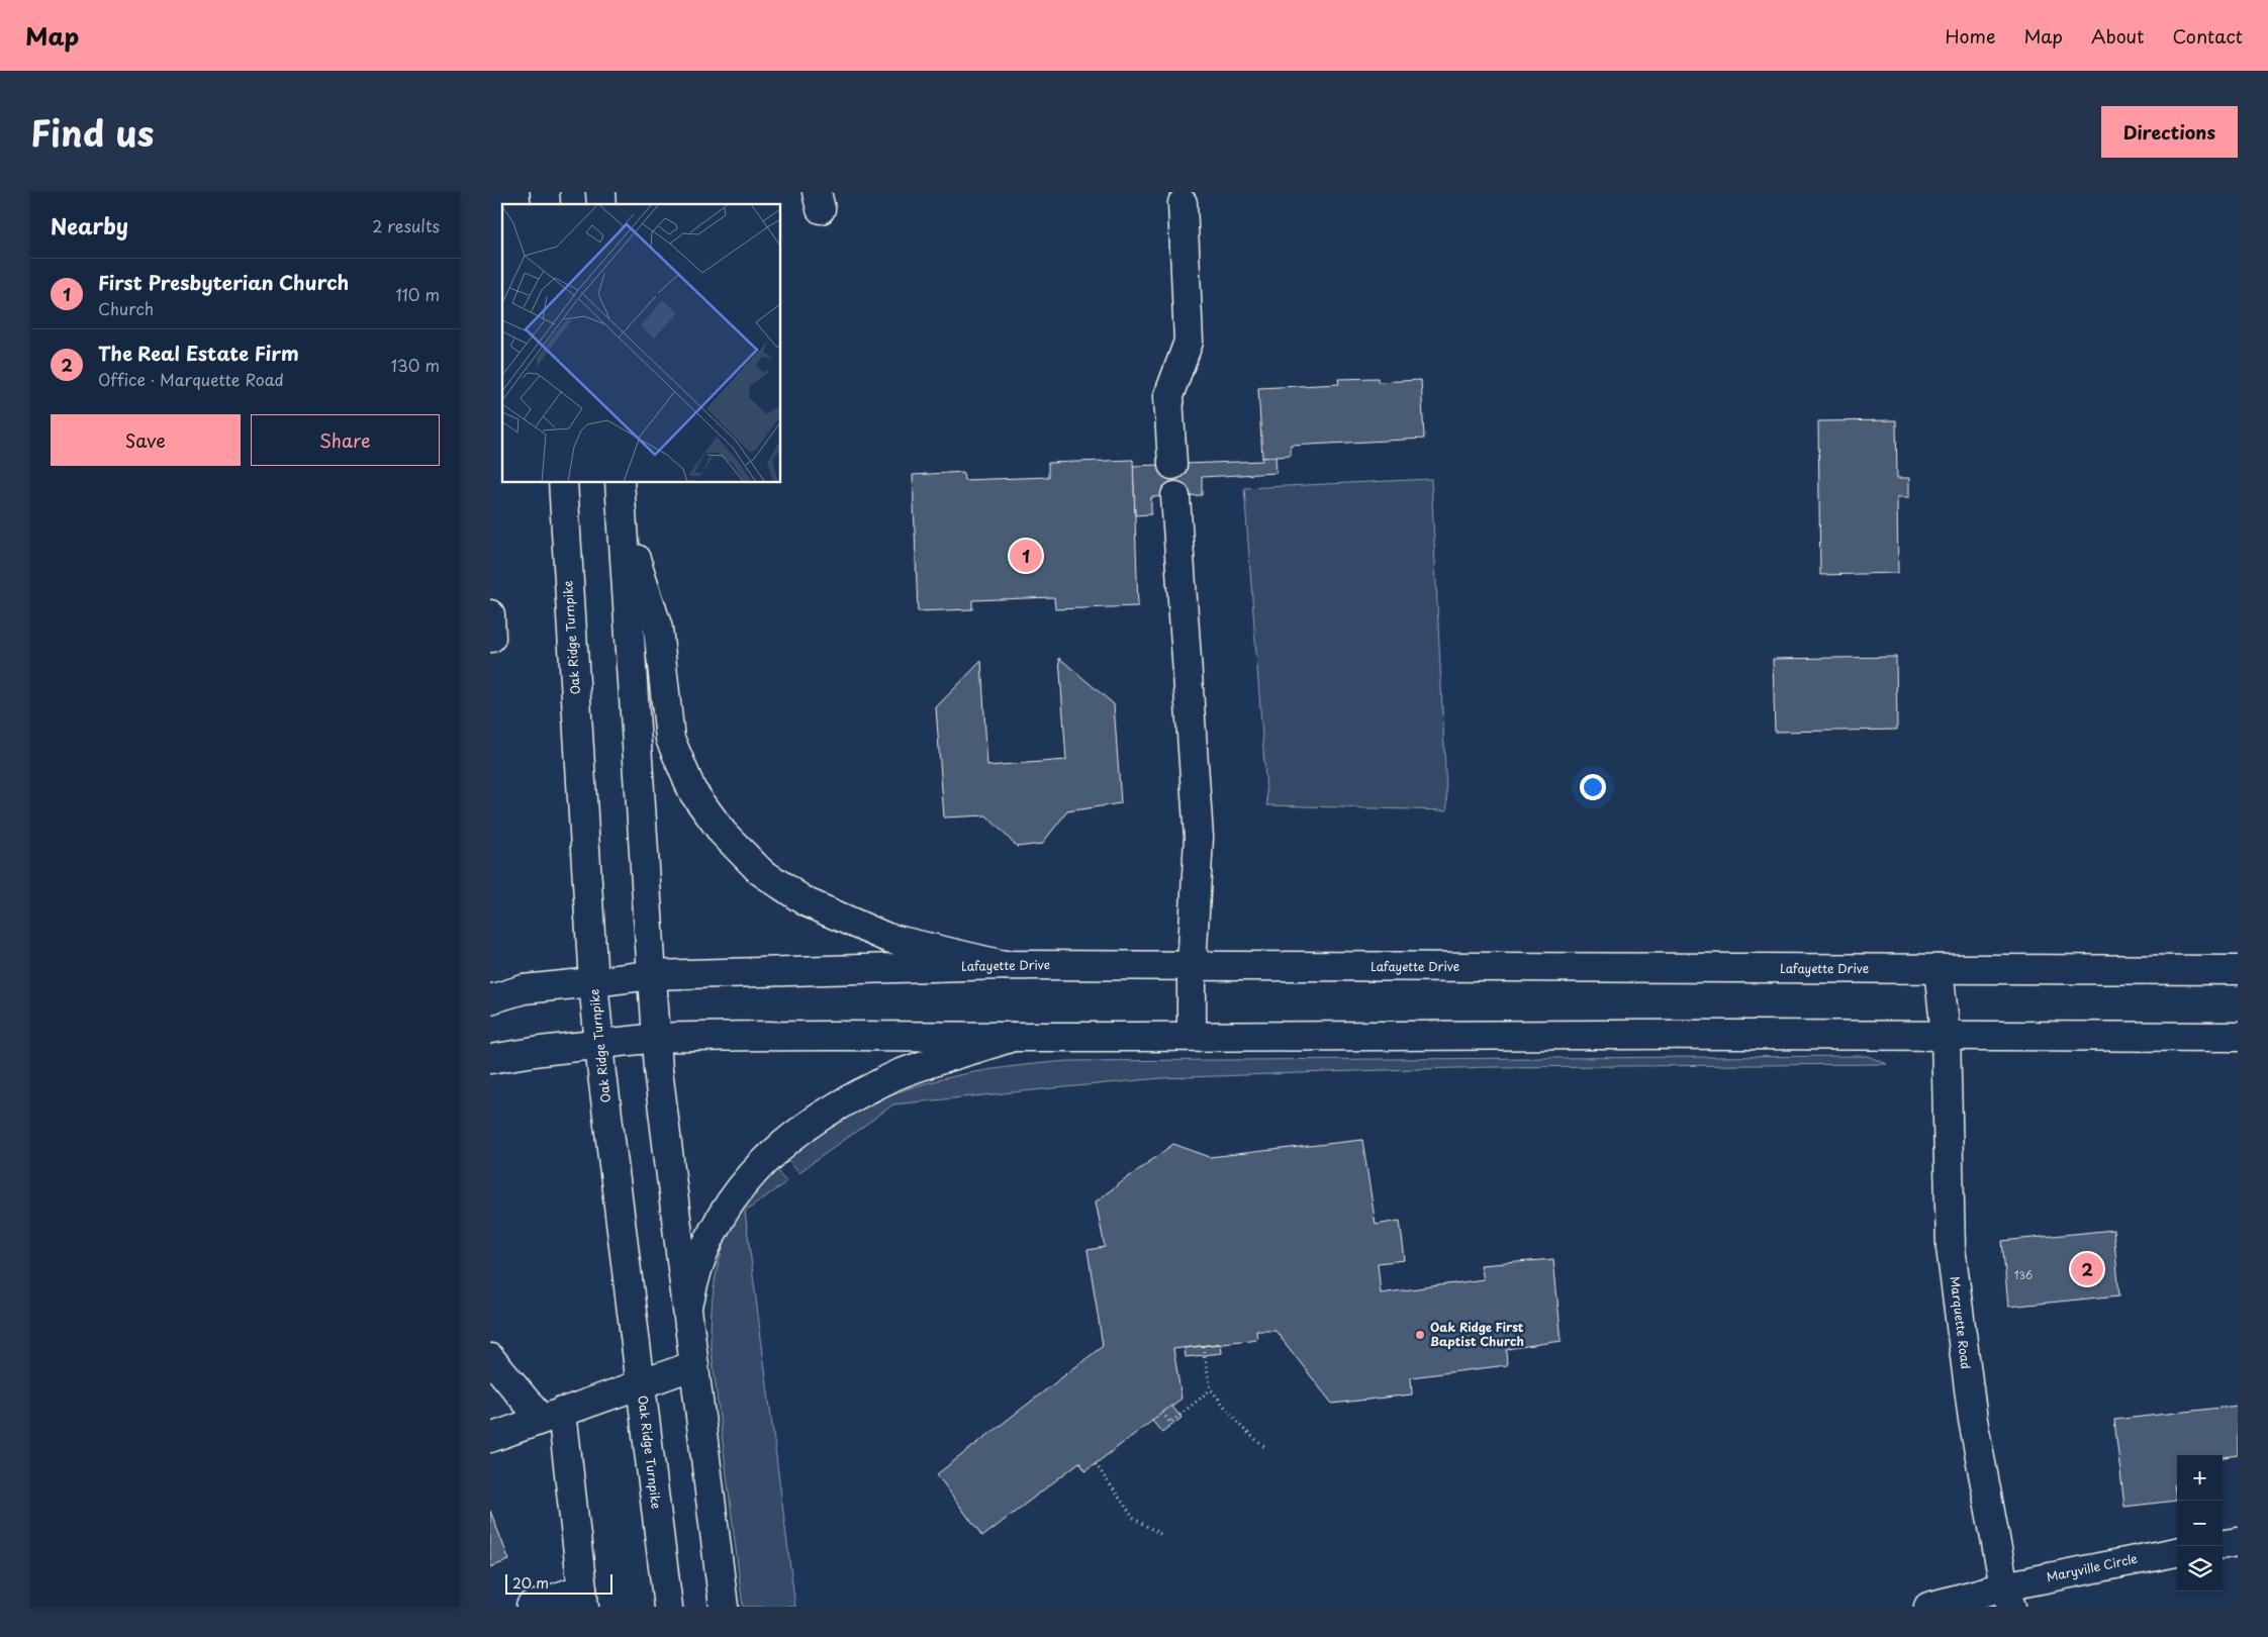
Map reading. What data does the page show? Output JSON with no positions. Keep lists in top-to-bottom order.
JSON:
{
  "streets": {
    "main road": [
      "Oak Ridge Turnpike",
      "Lafayette Drive",
      "Marquette Road",
      "Maryville Circle"
    ]
  },
  "crossings": [
    ["Oak Ridge Turnpike", "Lafayette Drive"],
    ["Lafayette Drive", "Marquette Road"],
    ["Marquette Road", "Maryville Circle"]
  ],
  "places": ["Oak Ridge First Baptist Church"],
  "house_numbers": ["136"],
  "scale_bar": "20 m",
  "page": {
    "header": "Map",
    "nav": [
      "Home",
      "Map",
      "About",
      "Contact"
    ],
    "title": "Find us",
    "buttons": [
      "Directions",
      ["Save", "Share"]
    ],
    "heading": ["Nearby", "2 results"],
    "list": [
      {
        "mark": "1",
        "name": "First Presbyterian Church",
        "note": "Church",
        "value": "110 m"
      },
      {
        "mark": "2",
        "name": "The Real Estate Firm",
        "note": "Office · Marquette Road",
        "value": "130 m"
      }
    ],
    "pins": ["1", "2"],
    "map_buttons": ["+", "−"],
    "scale": "20 m"
  }
}
